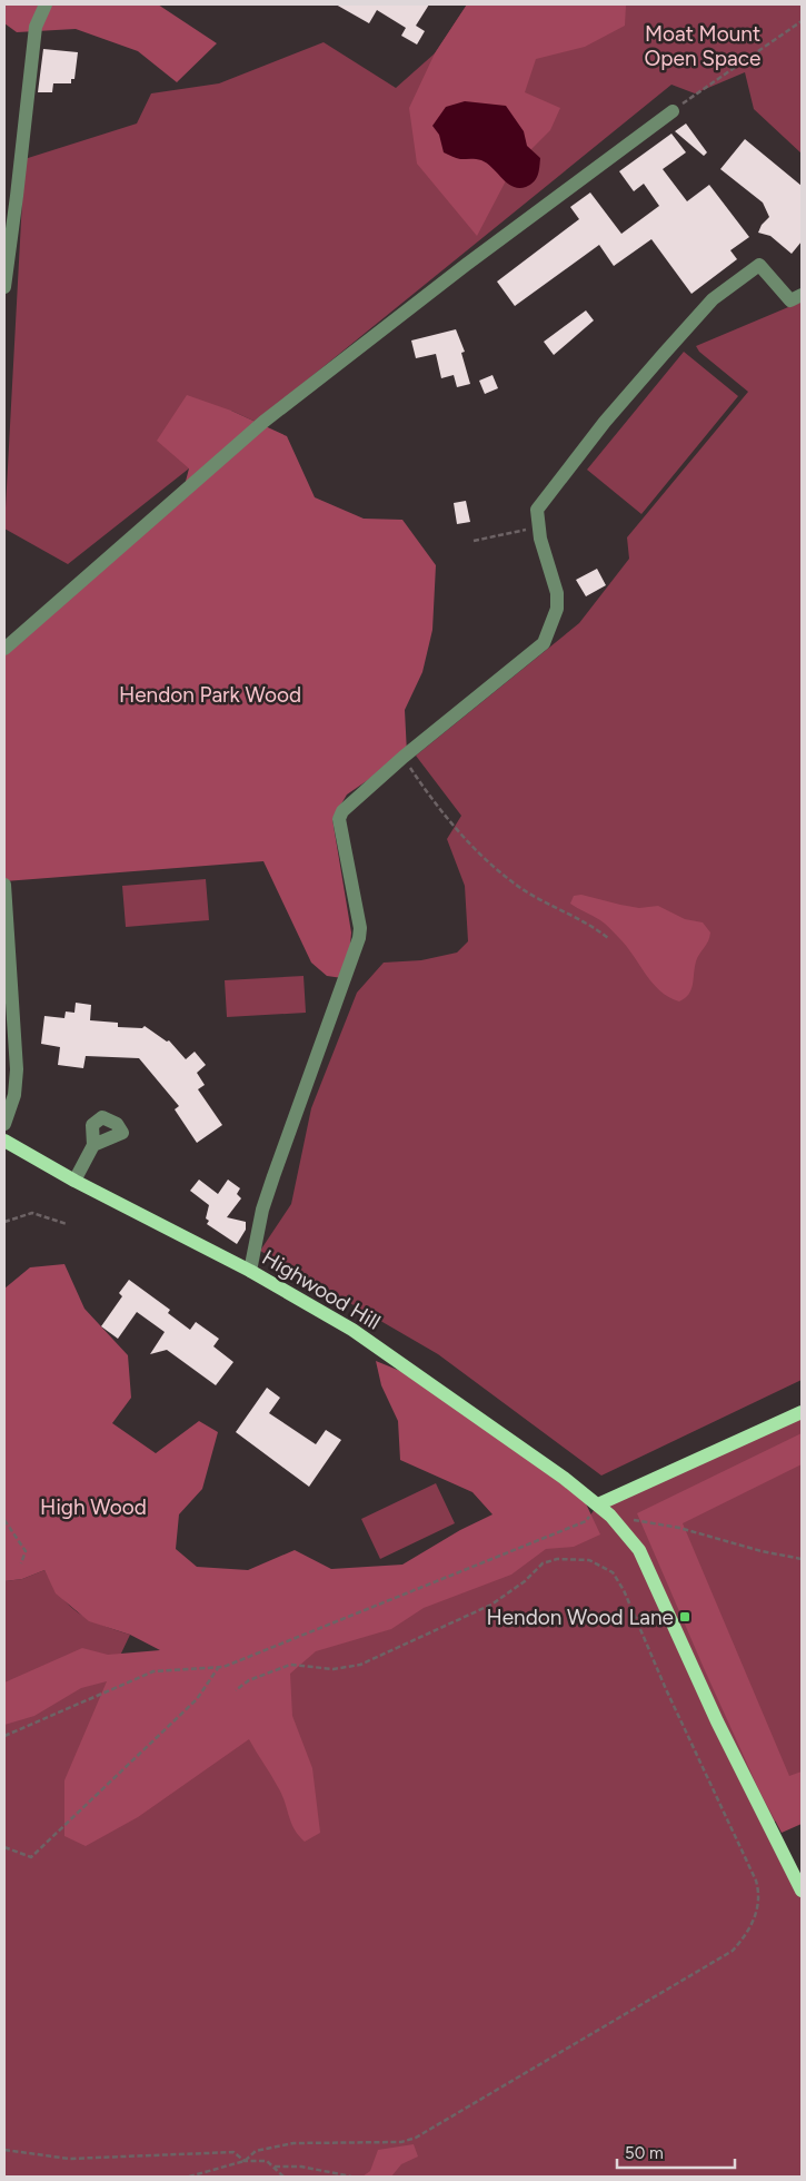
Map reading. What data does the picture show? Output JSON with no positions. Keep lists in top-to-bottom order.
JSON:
{
  "streets": {
    "main road": ["Highwood Hill"]
  },
  "parks": ["Moat Mount Open Space", "Hendon Park Wood", "High Wood"],
  "places": {
    "transit": ["Hendon Wood Lane"]
  },
  "scale_bar": "50 m"
}
